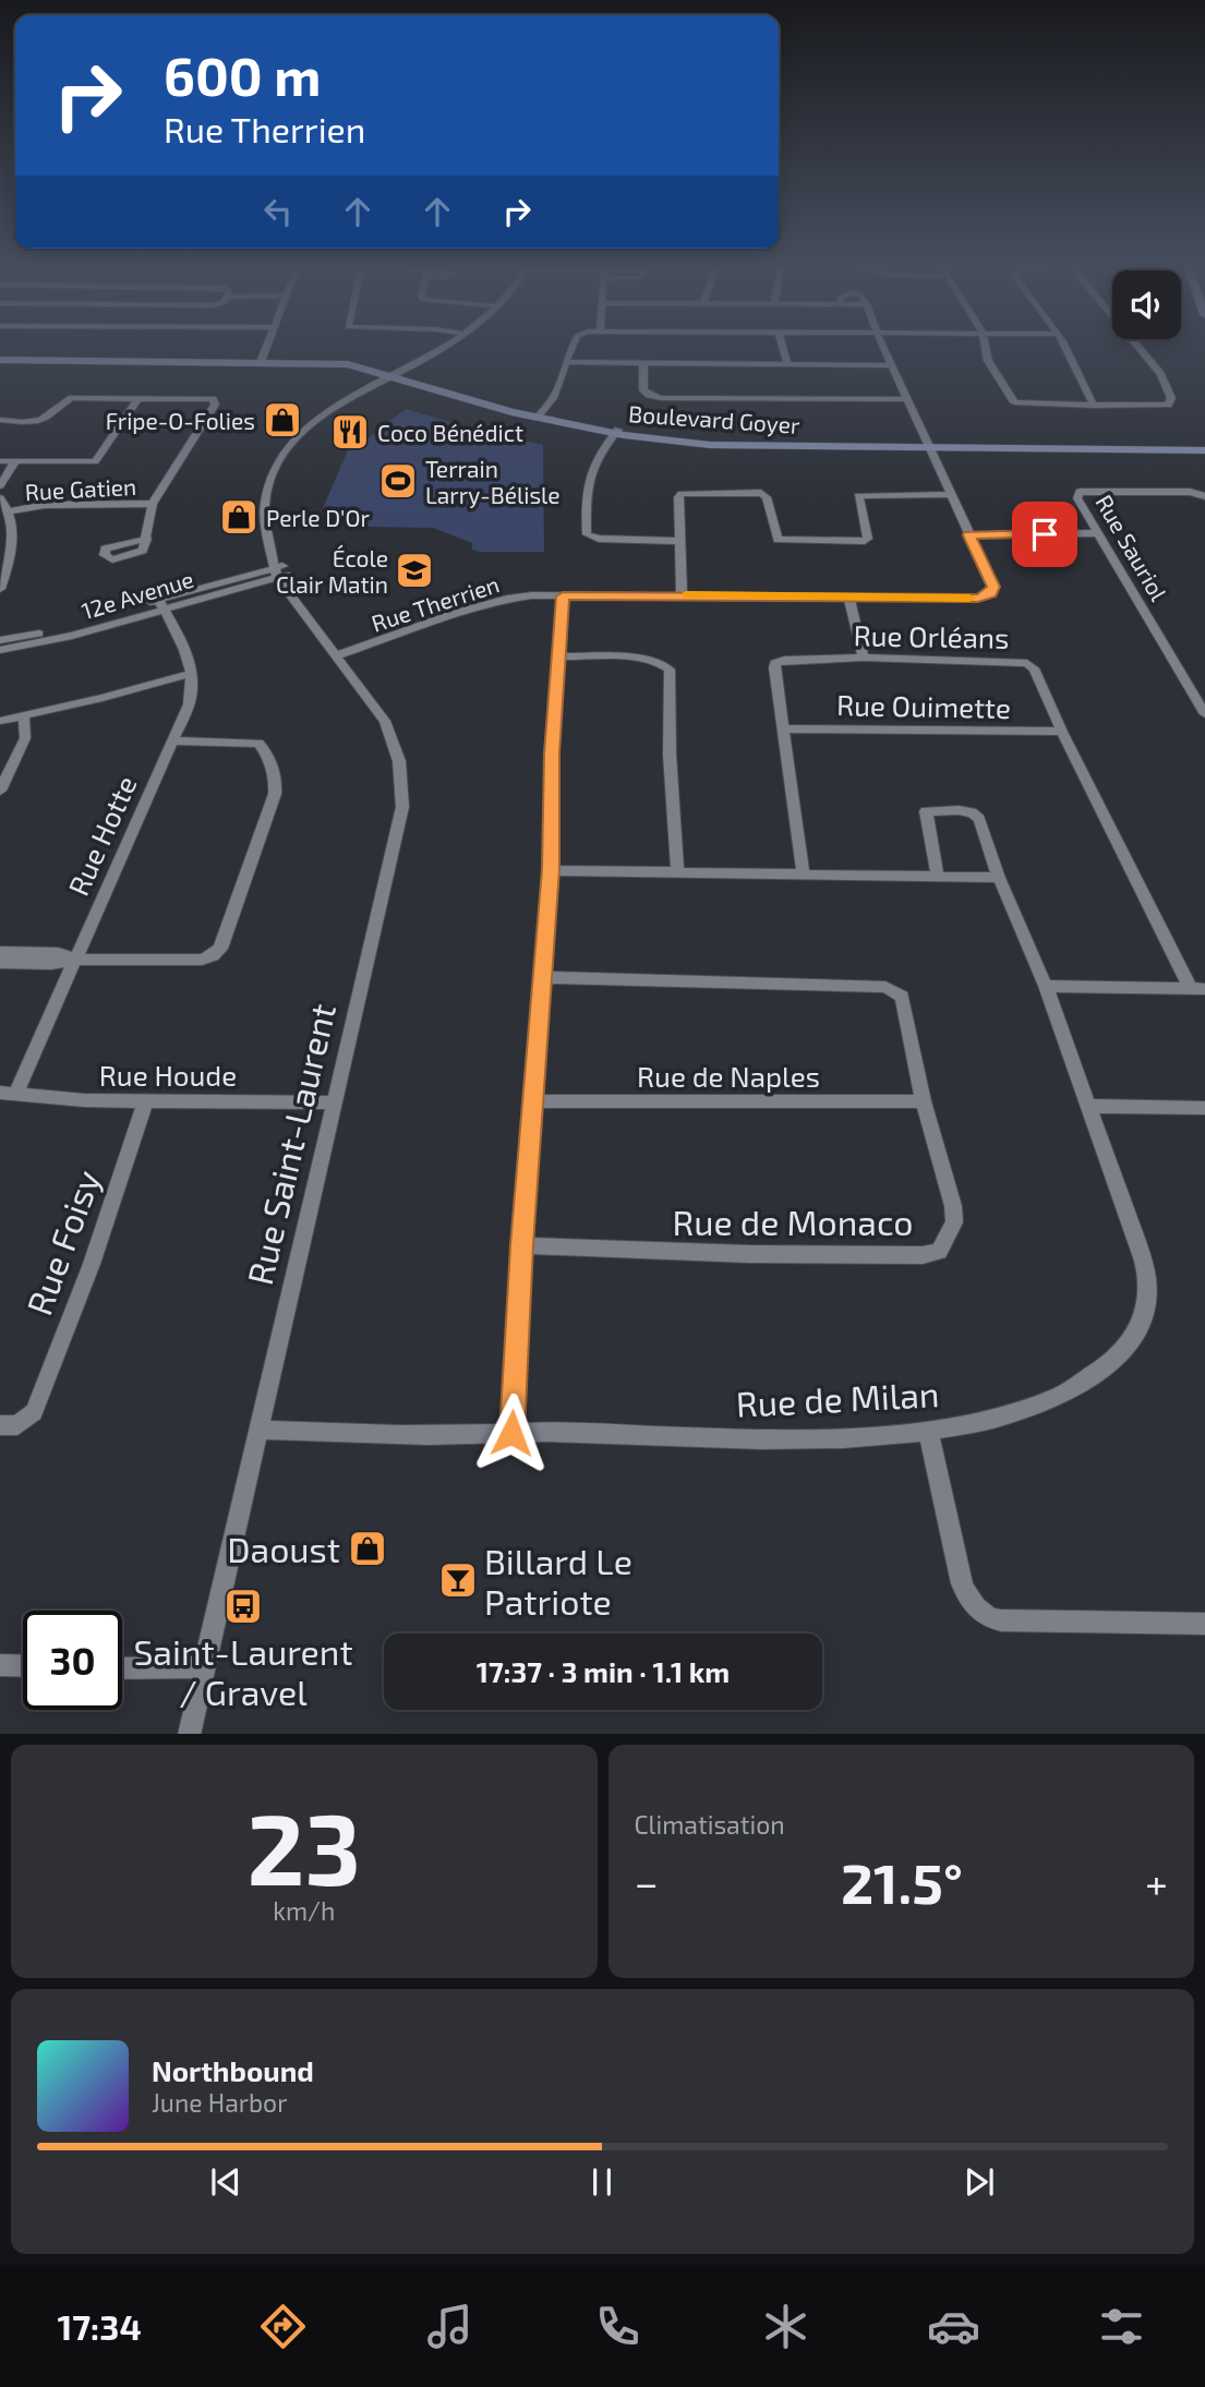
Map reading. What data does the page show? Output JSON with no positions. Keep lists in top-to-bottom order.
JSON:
{
  "streets": {
    "street": [
      "Boulevard Goyer",
      "Rue Gatien",
      "Rue Sauriol",
      "12e Avenue",
      "Rue Therrien",
      "Rue Orléans",
      "Rue Ouimette",
      "Rue Hotte",
      "Rue Houde",
      "Rue de Naples",
      "Rue Saint-Laurent",
      "Rue de Monaco",
      "Rue Foisy",
      "Rue de Milan"
    ]
  },
  "crossings": [
    ["Boulevard Goyer", "Rue Therrien"],
    ["12e Avenue", "Rue Hotte"],
    ["12e Avenue", "Rue Saint-Laurent"],
    ["Rue Therrien", "Rue Saint-Laurent"],
    ["Rue Orléans", "Rue Ouimette"],
    ["Rue Hotte", "Rue Houde"],
    ["Rue Houde", "Rue Saint-Laurent"],
    ["Rue Houde", "Rue Foisy"],
    ["Rue de Naples", "Rue de Monaco"],
    ["Rue Saint-Laurent", "Rue de Milan"]
  ],
  "places": {
    "shop": ["Fripe-O-Folies", "Perle D'Or", "Daoust"],
    "restaurant": ["Coco Bénédict"],
    "sports": ["Terrain Larry-Bélisle"],
    "school or university": ["École Clair Matin"],
    "bar": ["Billard Le Patriote"],
    "bus stop": ["Saint-Laurent / Gravel"]
  },
  "page": {
    "turn": ["600 m", "Rue Therrien"],
    "limit": "30",
    "trip": "17:37 · 3 min · 1.1 km",
    "tile": [
      ["23", "km/h"],
      "Climatisation"
    ],
    "heat": ["−", "21.5°", "+"],
    "song": ["Northbound", "June Harbor"],
    "tabs": "17:34"
  }
}
